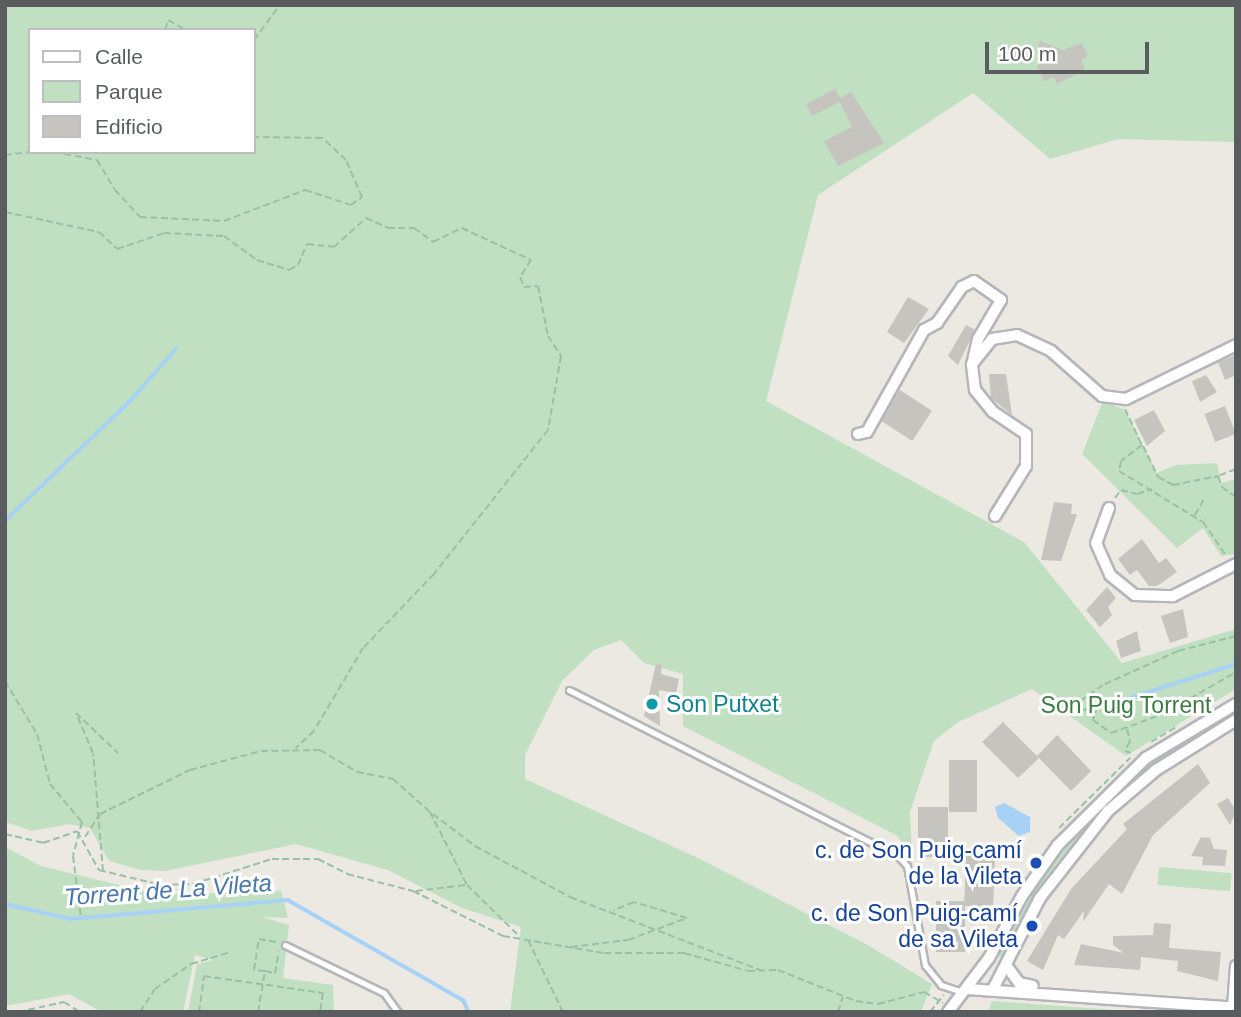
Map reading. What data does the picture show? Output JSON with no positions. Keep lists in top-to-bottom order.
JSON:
{
  "water": ["Torrent de La Vileta"],
  "parks": ["Son Puig Torrent"],
  "places": ["Son Putxet", "c. de Son Puig-camí de la Vileta", "c. de Son Puig-camí de sa Vileta"],
  "legend": ["Calle", "Parque", "Edificio"],
  "scale_bar": "100 m"
}
